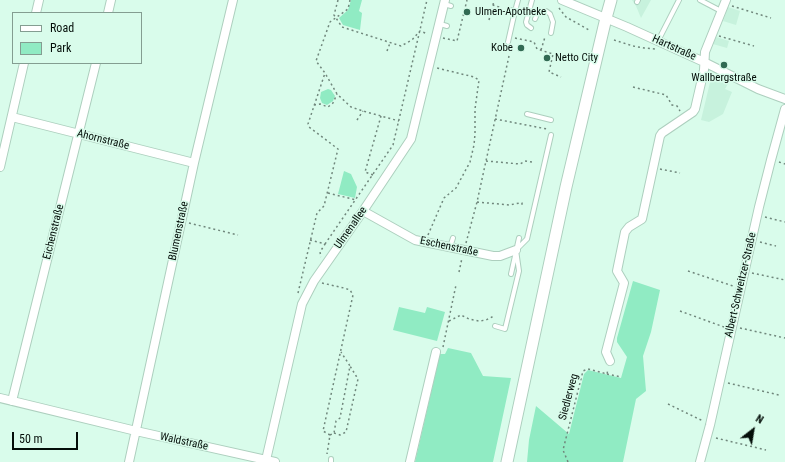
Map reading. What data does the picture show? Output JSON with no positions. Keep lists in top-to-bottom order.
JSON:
{
  "streets": {
    "street": [
      "Hartstraße",
      "Ahornstraße",
      "Ulmenallee",
      "Blumenstraße",
      "Eichenstraße",
      "Eschenstraße",
      "Albert-Schweitzer-Straße",
      "Waldstraße"
    ],
    "path": ["Siedlerweg"]
  },
  "crossings": [
    ["Ahornstraße", "Blumenstraße"],
    ["Ahornstraße", "Eichenstraße"],
    ["Ulmenallee", "Eschenstraße"],
    ["Ulmenallee", "Waldstraße"],
    ["Blumenstraße", "Waldstraße"],
    ["Eichenstraße", "Waldstraße"]
  ],
  "places": [
    "Ulmen-Apotheke",
    "Kobe",
    "Netto City",
    "Wallbergstraße"
  ],
  "legend": ["Road", "Park"],
  "scale_bar": "50 m",
  "north": "top right"
}
